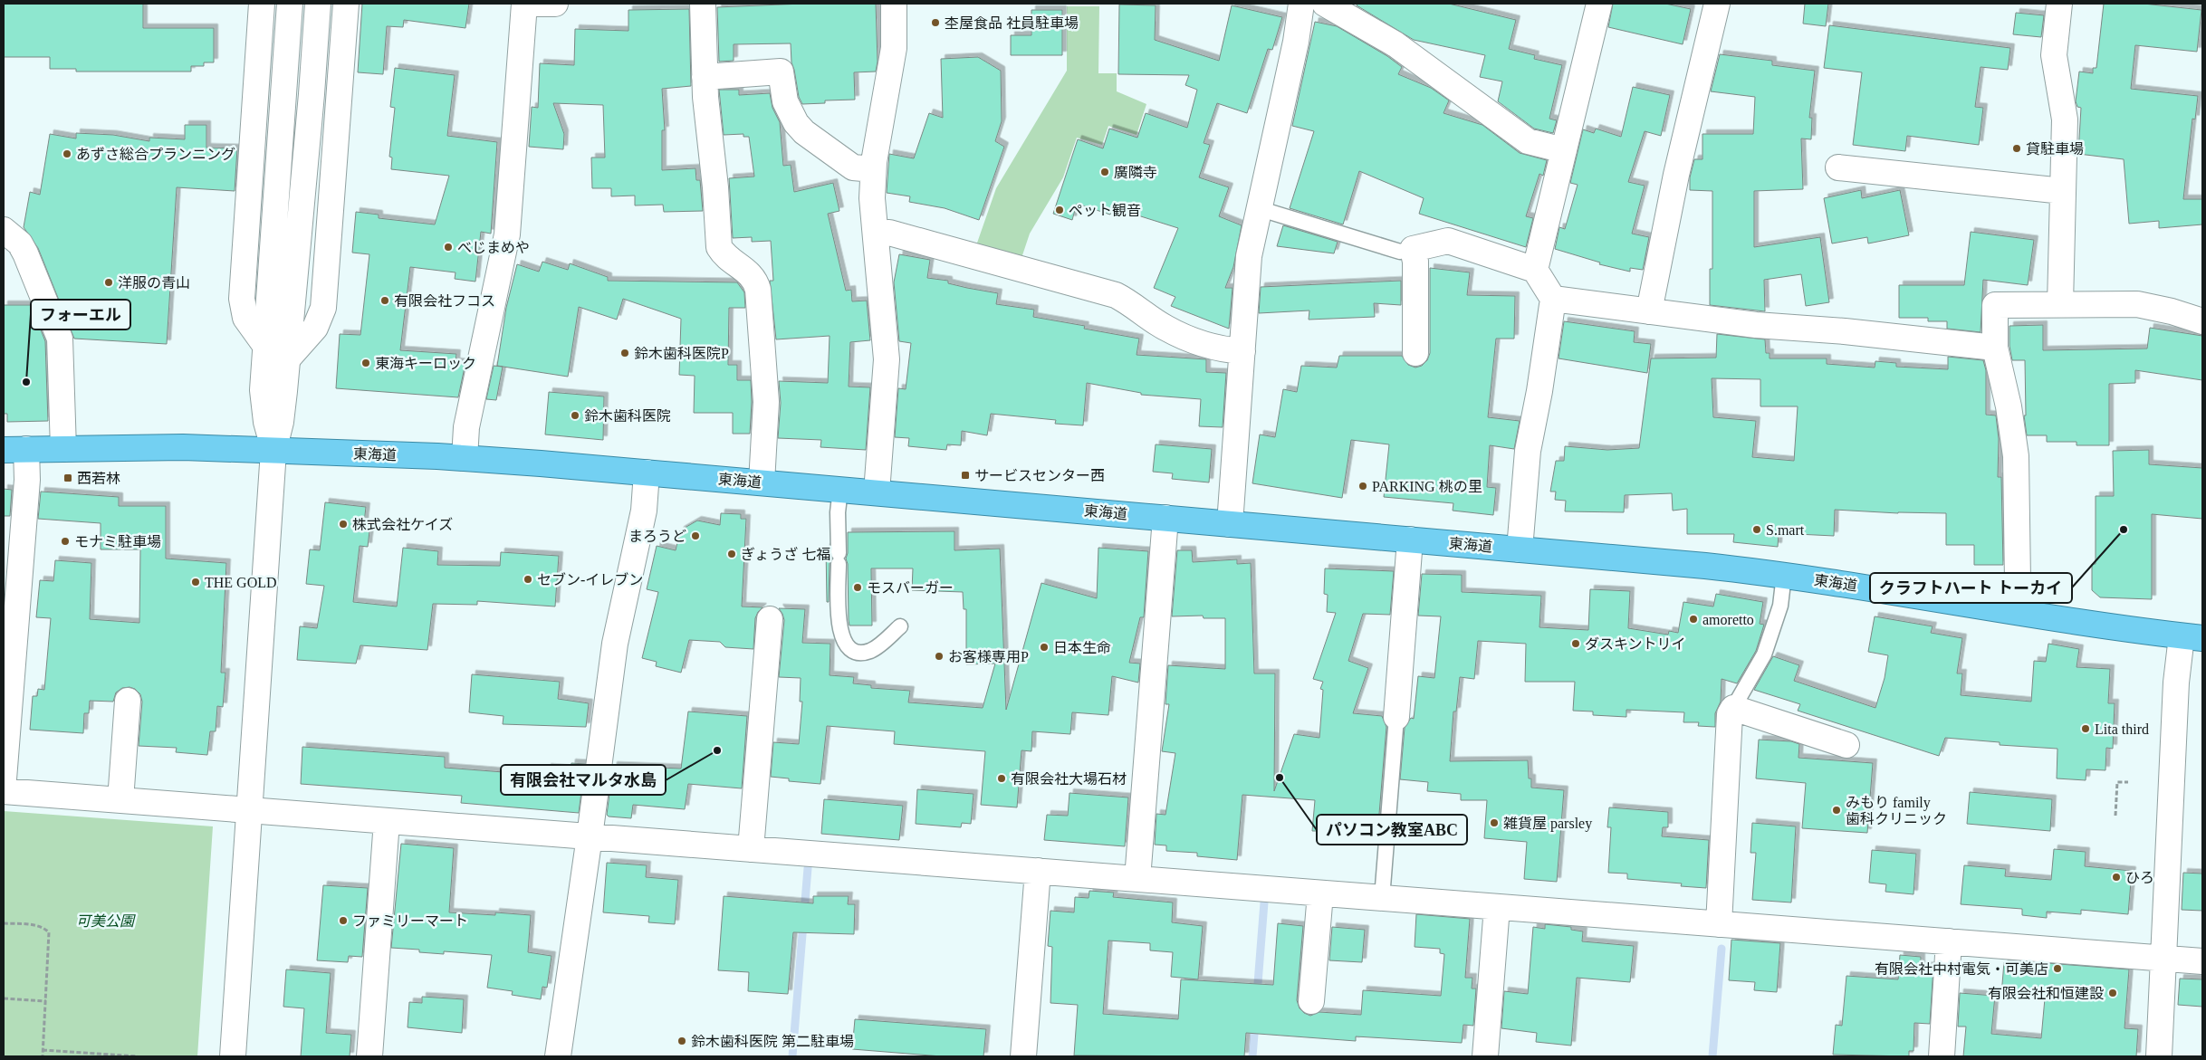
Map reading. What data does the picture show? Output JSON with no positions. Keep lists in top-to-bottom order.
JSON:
{
  "streets": {
    "highway": ["東海道"]
  },
  "parks": ["可美公園"],
  "places": {
    "other": [
      "杢屋食品 社員駐車場",
      "貸駐車場",
      "あずさ総合プランニング",
      "廣隣寺",
      "ペット観音",
      "べじまめや",
      "洋服の青山",
      "有限会社フコス",
      "鈴木歯科医院P",
      "東海キーロック",
      "フォーエル",
      "鈴木歯科医院",
      "PARKING 桃の里",
      "株式会社ケイズ",
      "S.mart",
      "クラフトハート トーカイ",
      "まろうど",
      "モナミ駐車場",
      "ぎょうざ 七福",
      "セブン-イレブン",
      "THE GOLD",
      "モスバーガー",
      "amoretto",
      "ダスキントリイ",
      "日本生命",
      "お客様専用P",
      "Lita third",
      "有限会社マルタ水島",
      "パソコン教室ABC",
      "有限会社大場石材",
      "みもり family 歯科クリニック",
      "雑貨屋 parsley",
      "ひろ",
      "ファミリーマート",
      "有限会社中村電気・可美店",
      "有限会社和恒建設",
      "鈴木歯科医院 第二駐車場"
    ],
    "transit": ["サービスセンター西", "西若林"]
  }
}
